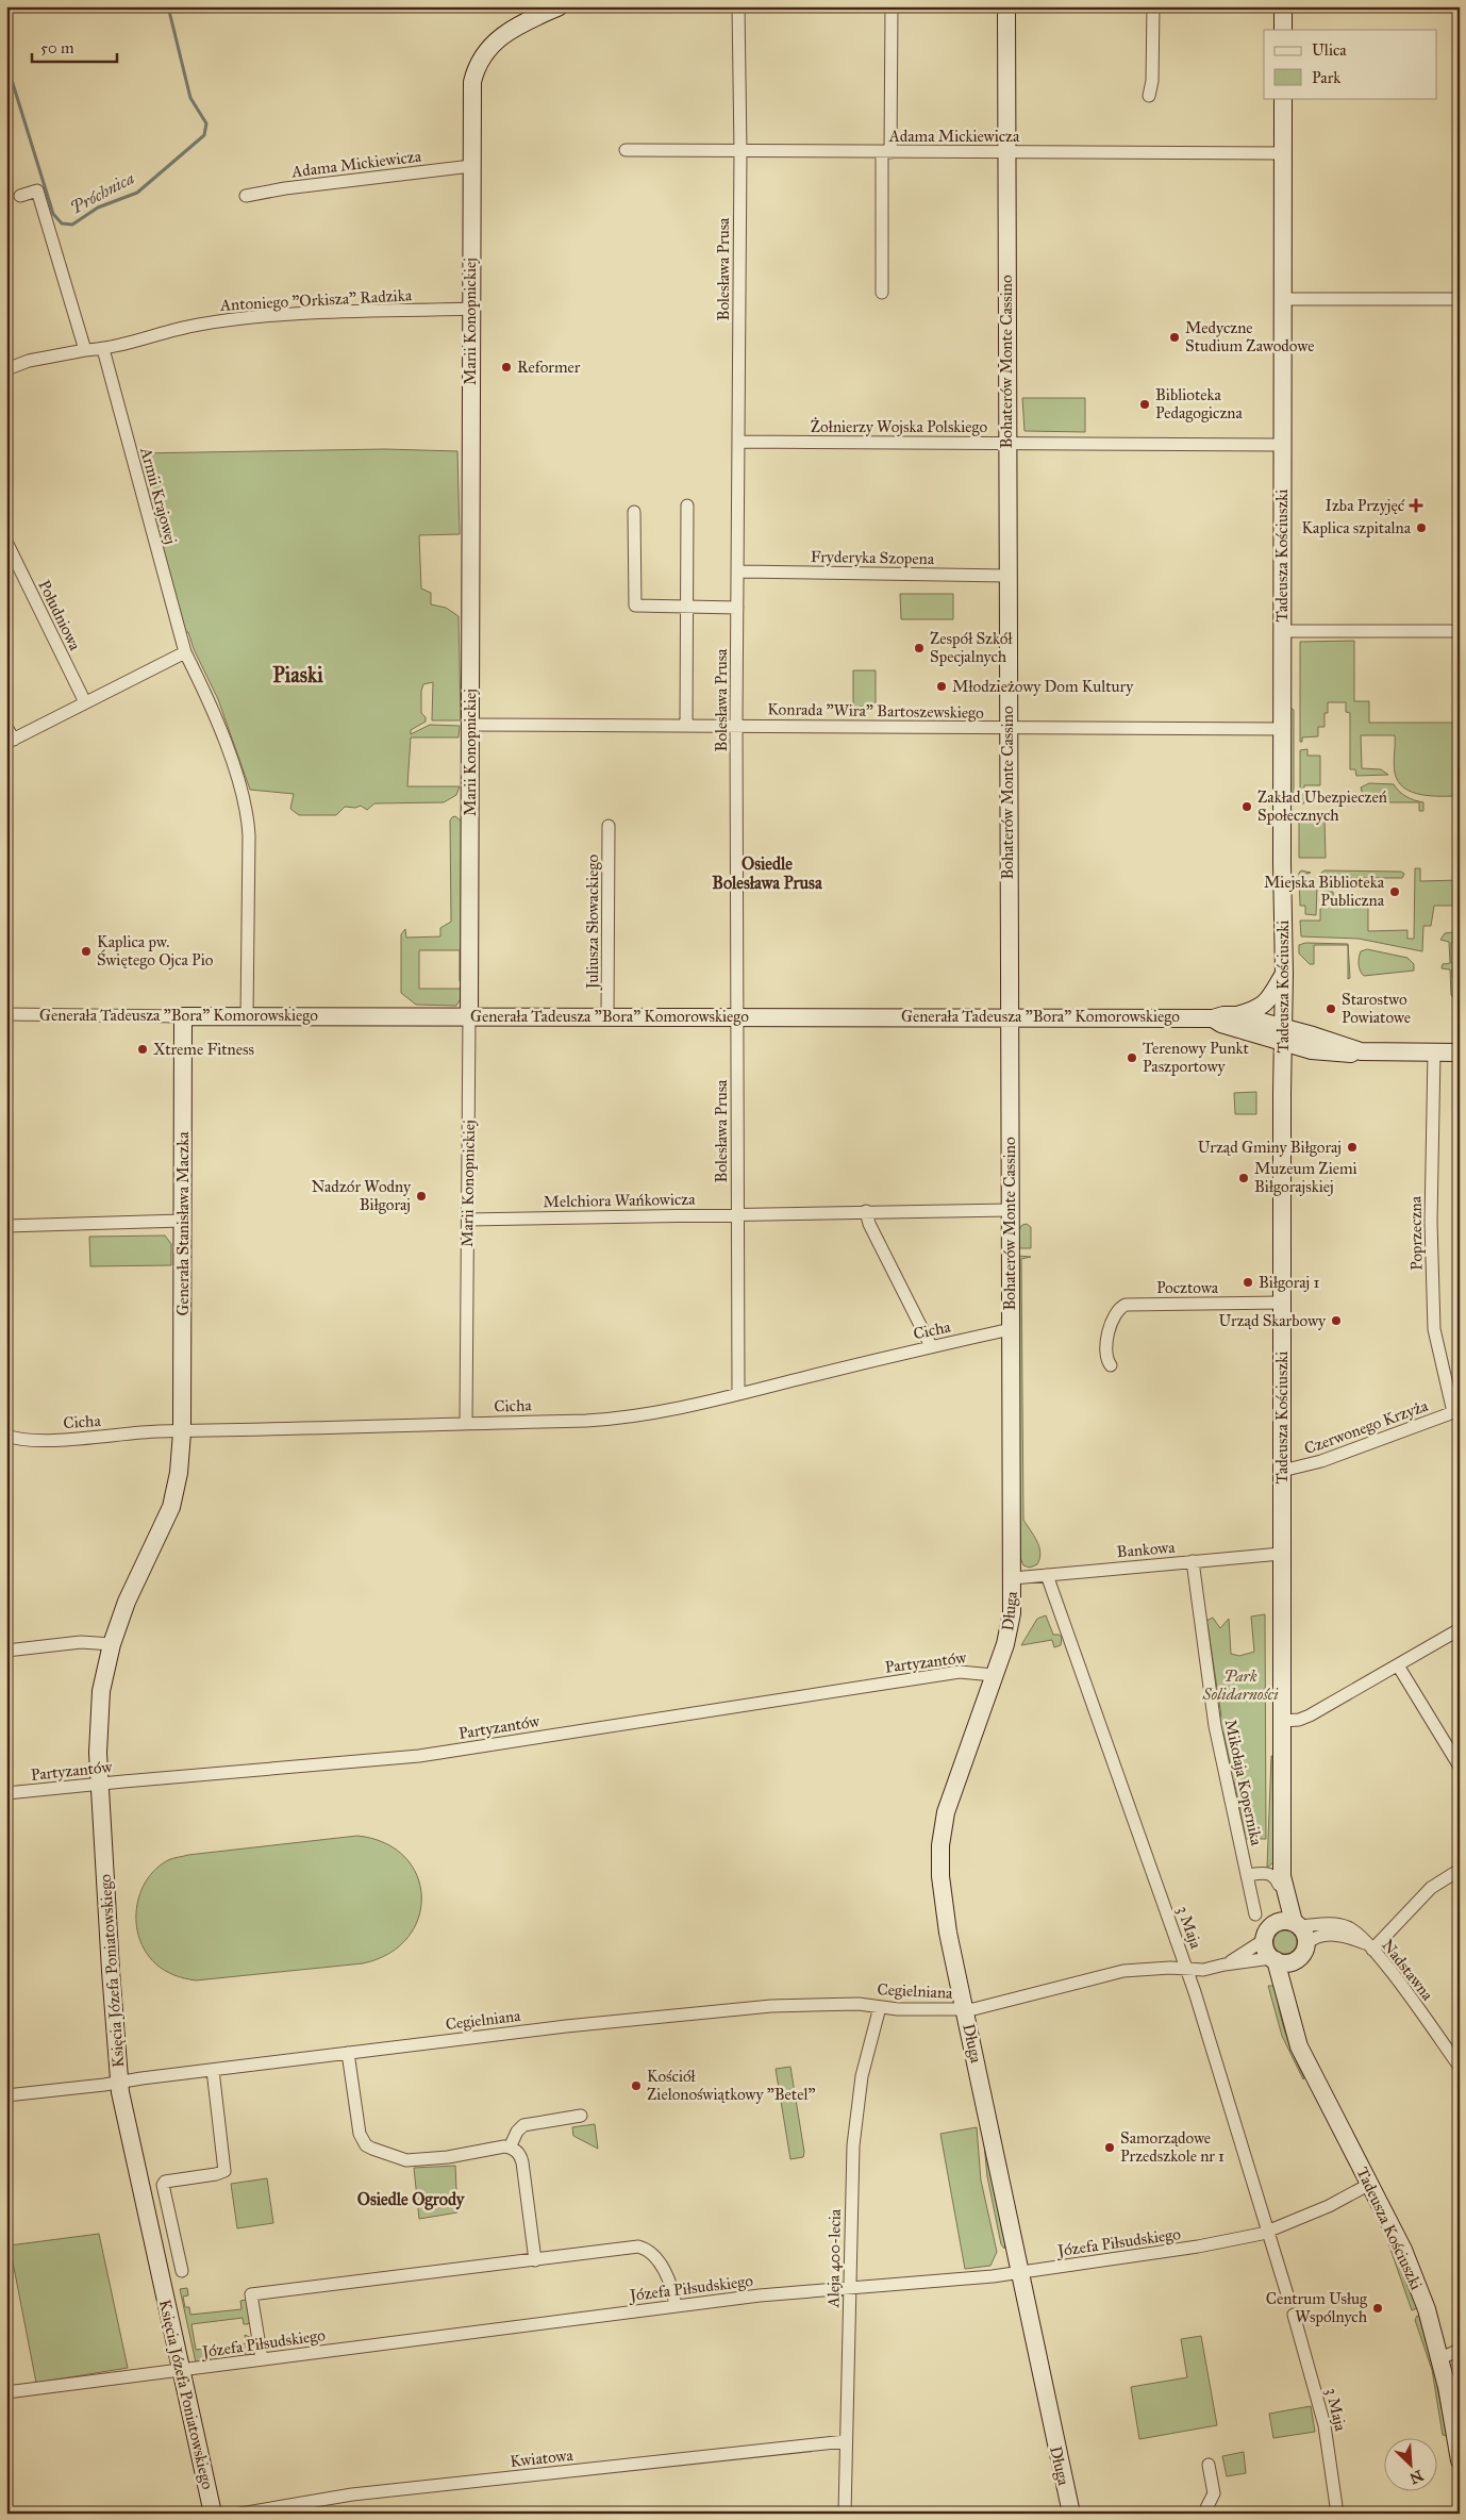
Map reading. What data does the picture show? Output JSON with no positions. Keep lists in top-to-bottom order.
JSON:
{
  "streets": {
    "street": [
      "Adama Mickiewicza",
      "Bolesława Prusa",
      "Antoniego \"Orkisza\" Radzika",
      "Marii Konopnickiej",
      "Bohaterów Monte Cassino",
      "Żołnierzy Wojska Polskiego",
      "Armii Krajowej",
      "Tadeusza Kościuszki",
      "Fryderyka Szopena",
      "Południowa",
      "Konrada \"Wira\" Bartoszewskiego",
      "Juliusza Słowackiego",
      "Generała Tadeusza \"Bora\" Komorowskiego",
      "Melchiora Wańkowicza",
      "Generała Stanisława Maczka",
      "Poprzeczna",
      "Pocztowa",
      "Cicha",
      "Czerwonego Krzyża",
      "Bankowa",
      "Długa",
      "Partyzantów",
      "Mikołaja Kopernika",
      "3 Maja",
      "Nadstawna",
      "Księcia Józefa Poniatowskiego",
      "Cegielniana",
      "Józefa Piłsudskiego",
      "Aleja 400-lecia",
      "Kwiatowa"
    ]
  },
  "crossings": [
    ["Adama Mickiewicza", "Bolesława Prusa"],
    ["Adama Mickiewicza", "Marii Konopnickiej"],
    ["Adama Mickiewicza", "Bohaterów Monte Cassino"],
    ["Adama Mickiewicza", "Tadeusza Kościuszki"],
    ["Bolesława Prusa", "Żołnierzy Wojska Polskiego"],
    ["Bolesława Prusa", "Fryderyka Szopena"],
    ["Bolesława Prusa", "Konrada \"Wira\" Bartoszewskiego"],
    ["Bolesława Prusa", "Generała Tadeusza \"Bora\" Komorowskiego"],
    ["Bolesława Prusa", "Melchiora Wańkowicza"],
    ["Bolesława Prusa", "Cicha"],
    ["Antoniego \"Orkisza\" Radzika", "Marii Konopnickiej"],
    ["Antoniego \"Orkisza\" Radzika", "Armii Krajowej"],
    ["Marii Konopnickiej", "Konrada \"Wira\" Bartoszewskiego"],
    ["Marii Konopnickiej", "Generała Tadeusza \"Bora\" Komorowskiego"],
    ["Marii Konopnickiej", "Melchiora Wańkowicza"],
    ["Marii Konopnickiej", "Cicha"],
    ["Bohaterów Monte Cassino", "Żołnierzy Wojska Polskiego"],
    ["Bohaterów Monte Cassino", "Fryderyka Szopena"],
    ["Bohaterów Monte Cassino", "Konrada \"Wira\" Bartoszewskiego"],
    ["Bohaterów Monte Cassino", "Generała Tadeusza \"Bora\" Komorowskiego"],
    ["Bohaterów Monte Cassino", "Melchiora Wańkowicza"],
    ["Bohaterów Monte Cassino", "Cicha"],
    ["Bohaterów Monte Cassino", "Bankowa"],
    ["Bohaterów Monte Cassino", "Długa"],
    ["Żołnierzy Wojska Polskiego", "Tadeusza Kościuszki"],
    ["Armii Krajowej", "Generała Tadeusza \"Bora\" Komorowskiego"],
    ["Tadeusza Kościuszki", "Konrada \"Wira\" Bartoszewskiego"],
    ["Tadeusza Kościuszki", "Generała Tadeusza \"Bora\" Komorowskiego"],
    ["Tadeusza Kościuszki", "Pocztowa"],
    ["Tadeusza Kościuszki", "Czerwonego Krzyża"],
    ["Tadeusza Kościuszki", "Bankowa"],
    ["Tadeusza Kościuszki", "Nadstawna"],
    ["Tadeusza Kościuszki", "Cegielniana"],
    ["Tadeusza Kościuszki", "Józefa Piłsudskiego"],
    ["Juliusza Słowackiego", "Generała Tadeusza \"Bora\" Komorowskiego"],
    ["Generała Tadeusza \"Bora\" Komorowskiego", "Generała Stanisława Maczka"],
    ["Generała Stanisława Maczka", "Cicha"],
    ["Generała Stanisława Maczka", "Księcia Józefa Poniatowskiego"],
    ["Poprzeczna", "Czerwonego Krzyża"],
    ["Cicha", "Księcia Józefa Poniatowskiego"],
    ["Bankowa", "Długa"],
    ["Bankowa", "Mikołaja Kopernika"],
    ["Bankowa", "3 Maja"],
    ["Długa", "Partyzantów"],
    ["Długa", "Cegielniana"],
    ["Długa", "Józefa Piłsudskiego"],
    ["Partyzantów", "Księcia Józefa Poniatowskiego"],
    ["3 Maja", "Cegielniana"],
    ["3 Maja", "Józefa Piłsudskiego"],
    ["Nadstawna", "Cegielniana"],
    ["Księcia Józefa Poniatowskiego", "Cegielniana"],
    ["Księcia Józefa Poniatowskiego", "Józefa Piłsudskiego"],
    ["Cegielniana", "Aleja 400-lecia"],
    ["Józefa Piłsudskiego", "Aleja 400-lecia"],
    ["Aleja 400-lecia", "Kwiatowa"]
  ],
  "districts": ["Piaski", "Osiedle Bolesława Prusa", "Osiedle Ogrody"],
  "water": ["Próchnica"],
  "parks": ["Park Solidarności"],
  "places": {
    "other": [
      "Medyczne Studium Zawodowe",
      "Reformer",
      "Biblioteka Pedagogiczna",
      "Kaplica szpitalna",
      "Zespół Szkół Specjalnych",
      "Młodzieżowy Dom Kultury",
      "Zakład Ubezpieczeń Społecznych",
      "Miejska Biblioteka Publiczna",
      "Kaplica pw. Świętego Ojca Pio",
      "Starostwo Powiatowe",
      "Xtreme Fitness",
      "Terenowy Punkt Paszportowy",
      "Urząd Gminy Biłgoraj",
      "Muzeum Ziemi Biłgorajskiej",
      "Nadzór Wodny Biłgoraj",
      "Biłgoraj 1",
      "Urząd Skarbowy",
      "Kościół Zielonoświątkowy \"Betel\"",
      "Samorządowe Przedszkole nr 1",
      "Centrum Usług Wspólnych"
    ],
    "health": ["Izba Przyjęć"]
  },
  "legend": ["Ulica", "Park"],
  "scale_bar": "50 m",
  "north": "bottom right"
}
